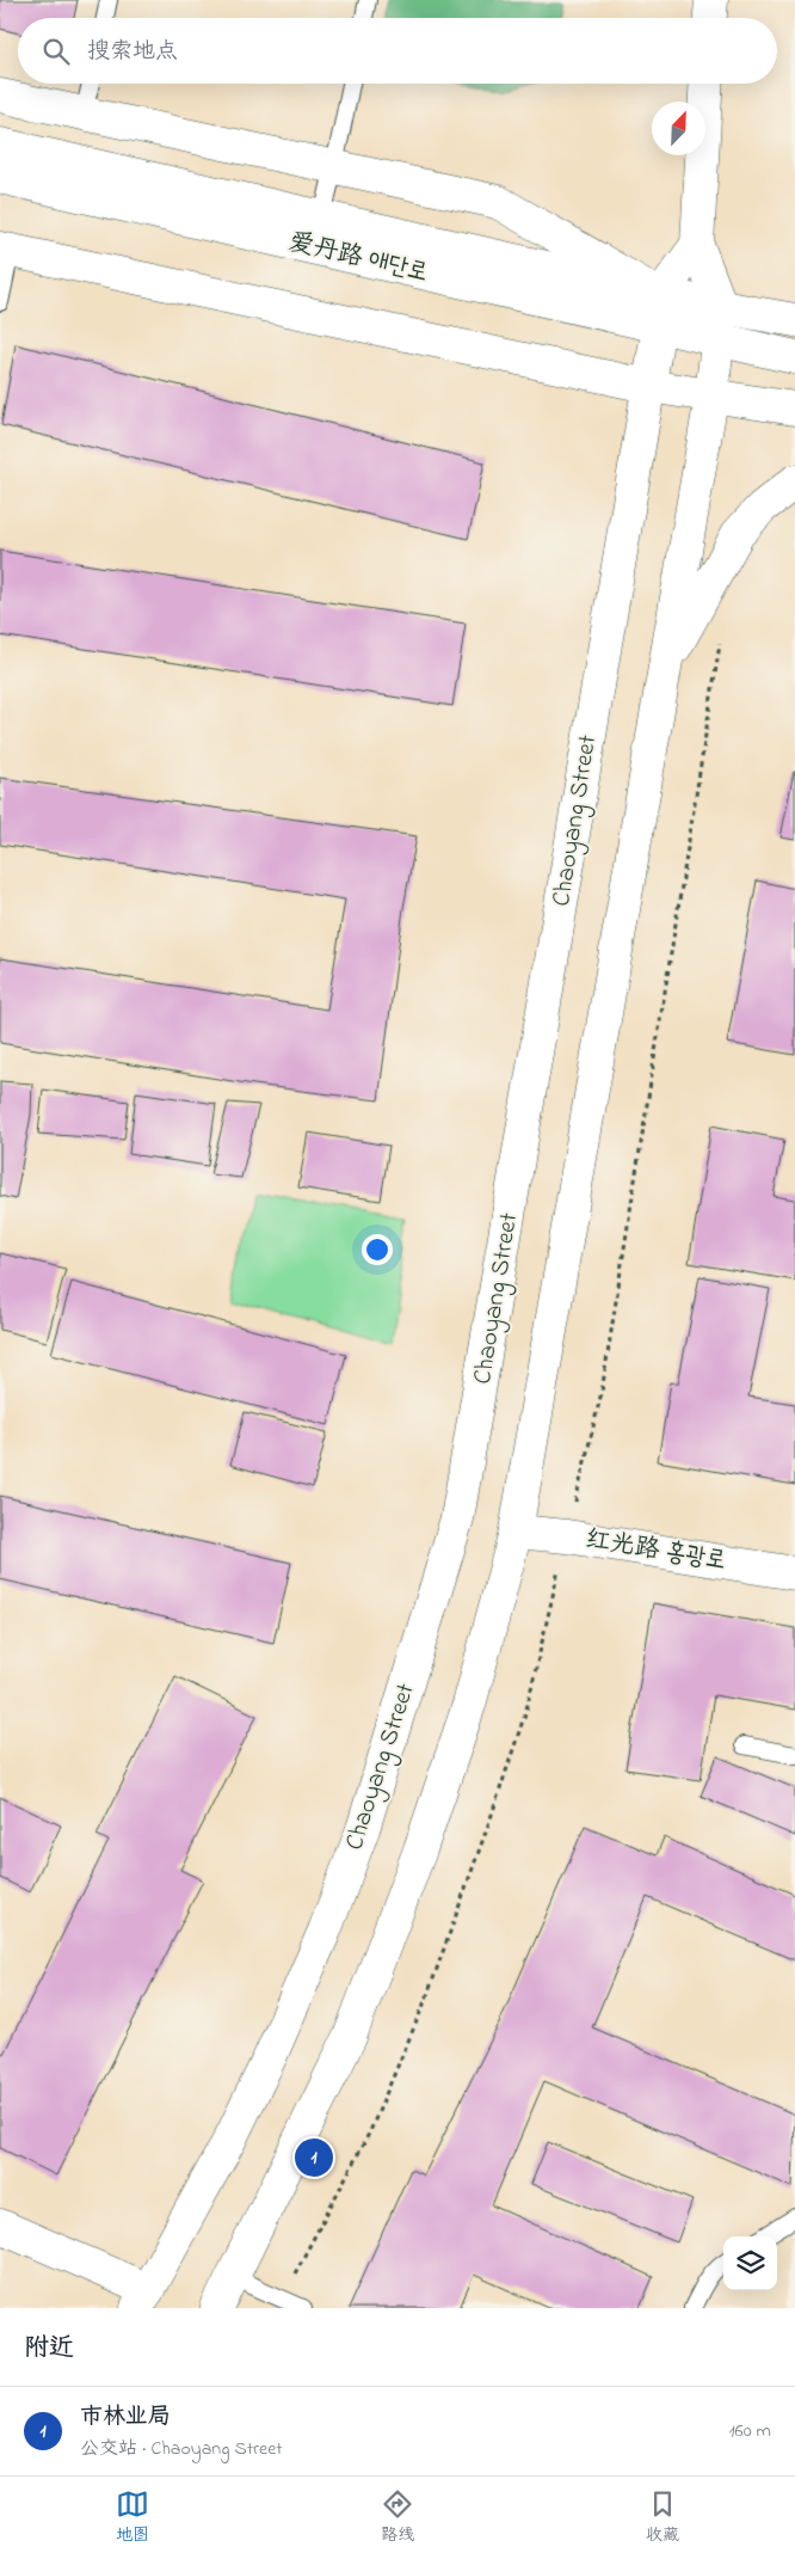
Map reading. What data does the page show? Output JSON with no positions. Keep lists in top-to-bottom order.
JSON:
{
  "streets": {
    "main road": ["爱丹路 애단로", "Chaoyang Street", "红光路 홍광로"]
  },
  "crossings": [
    ["爱丹路 애단로", "Chaoyang Street"]
  ],
  "north": "top right",
  "page": {
    "search": "搜索地点",
    "pins": "1",
    "heading": "附近",
    "list": [
      {
        "mark": "1",
        "name": "市林业局",
        "note": "公交站 · Chaoyang Street",
        "value": "160 m"
      }
    ],
    "nav": ["地图", "路线", "收藏"]
  }
}
